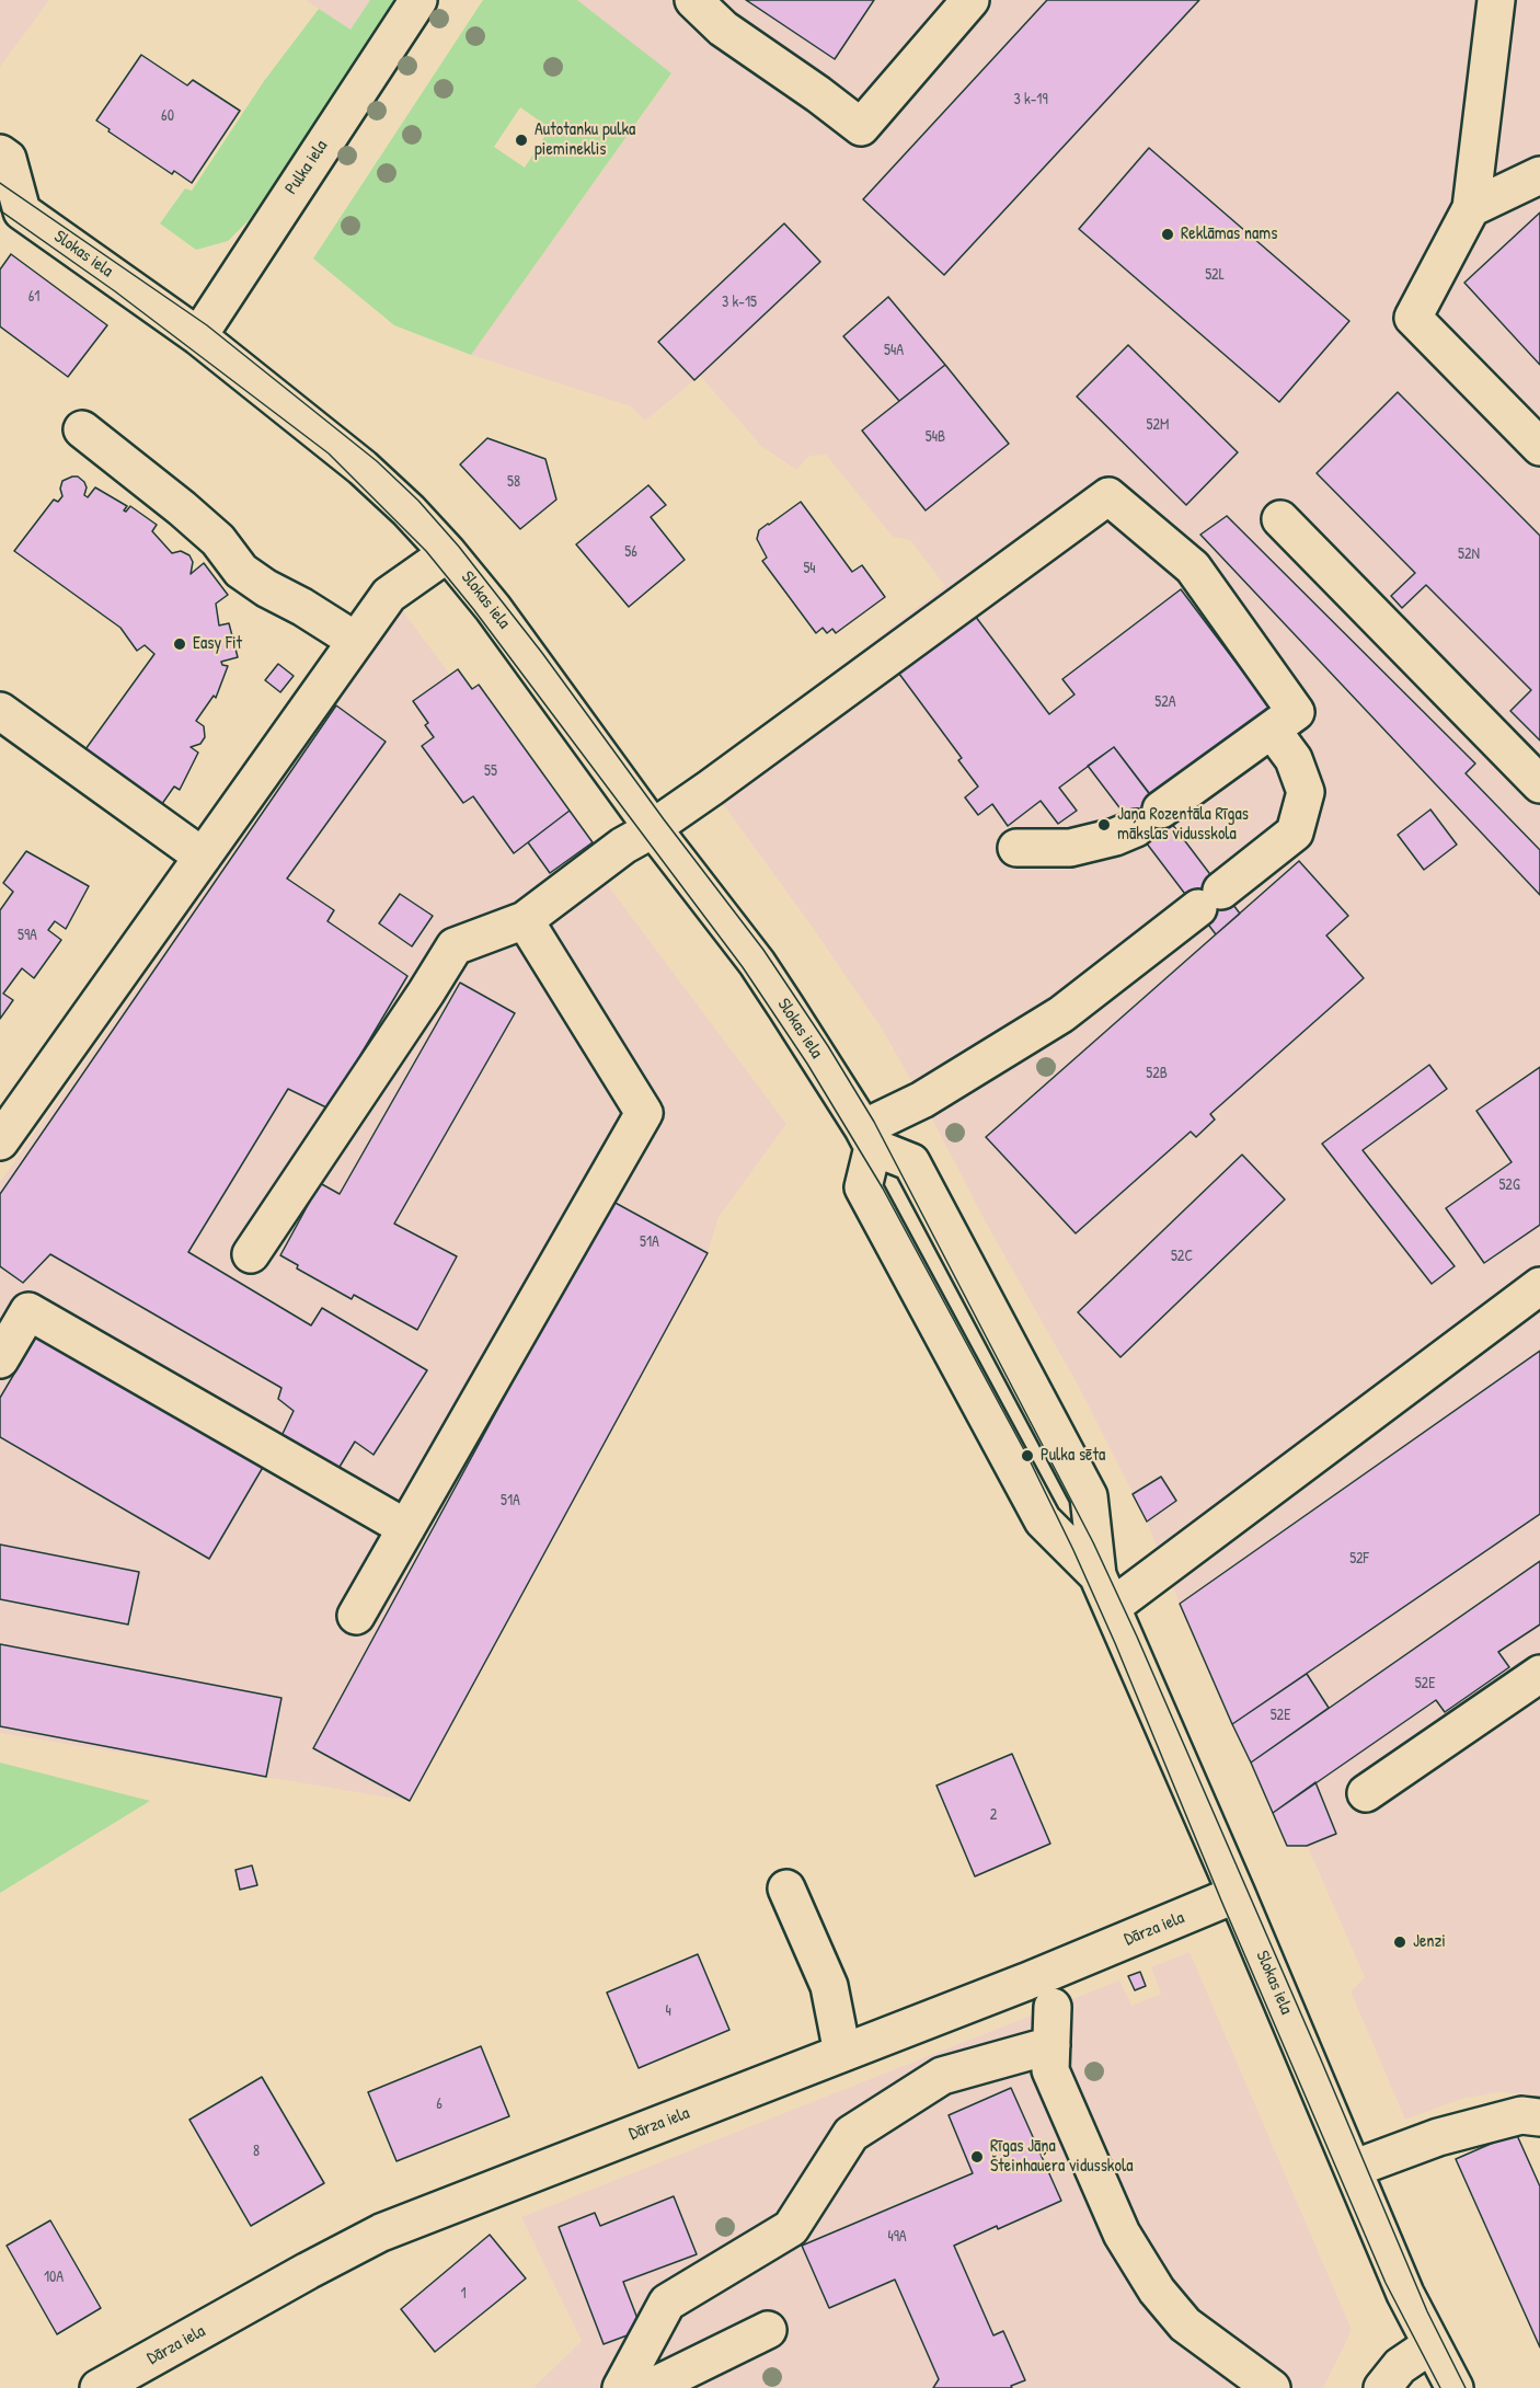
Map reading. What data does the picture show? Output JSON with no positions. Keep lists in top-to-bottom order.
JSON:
{
  "streets": {
    "street": ["Pulka iela", "Slokas iela", "Dārza iela"]
  },
  "crossings": [
    ["Pulka iela", "Slokas iela"],
    ["Slokas iela", "Dārza iela"]
  ],
  "places": [
    "Autotanku pulka piemineklis",
    "Reklāmas nams",
    "Easy Fit",
    "Jaņa Rozentāla Rīgas mākslas vidusskola",
    "Pulka sēta",
    "Jenzi",
    "Rīgas Jāņa Šteinhauera vidusskola"
  ],
  "house_numbers": [
    "3 k-19",
    "60",
    "52L",
    "61",
    "3 k-15",
    "54A",
    "52M",
    "54B",
    "58",
    "56",
    "52N",
    "54",
    "52A",
    "55",
    "59A",
    "52B",
    "52G",
    "51A",
    "52C",
    "51A",
    "52F",
    "52E",
    "52E",
    "2",
    "4",
    "6",
    "8",
    "49A",
    "10A",
    "1"
  ]
}
